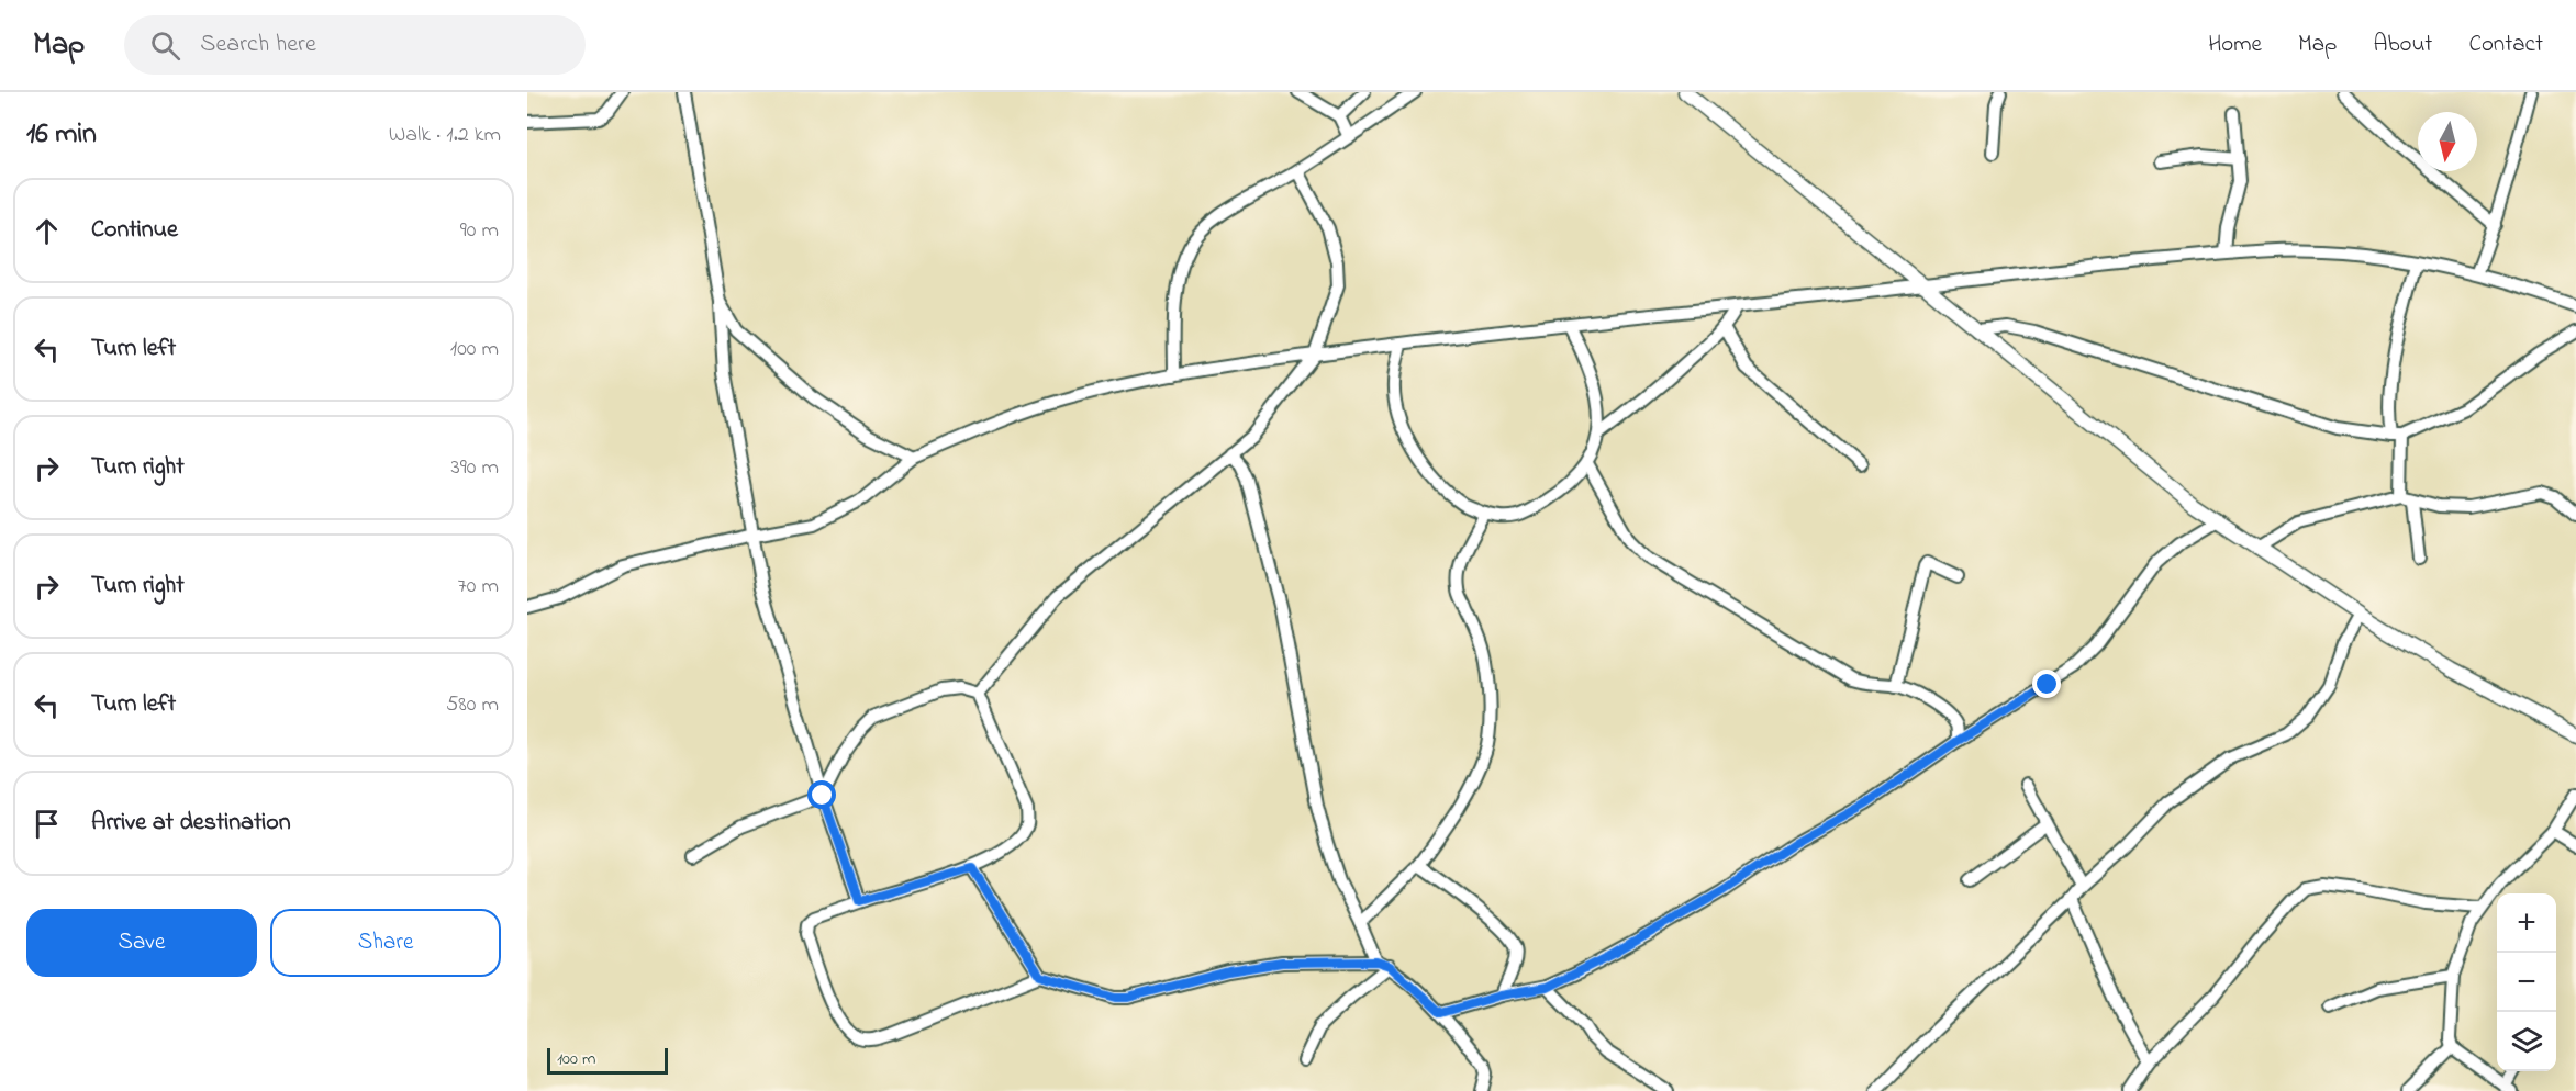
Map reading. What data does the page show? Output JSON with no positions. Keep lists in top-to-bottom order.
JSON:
{
  "scale_bar": "100 m",
  "north": "bottom",
  "page": {
    "header": "Map",
    "search": "Search here",
    "nav": [
      "Home",
      "Map",
      "About",
      "Contact"
    ],
    "heading": ["16 min", "Walk · 1.2 km"],
    "list": [
      ["Continue", "90 m"],
      ["Turn left", "100 m"],
      ["Turn right", "390 m"],
      ["Turn right", "70 m"],
      ["Turn left", "580 m"],
      "Arrive at destination"
    ],
    "buttons": ["Save", "Share"],
    "map_buttons": ["+", "−"],
    "scale": "100 m"
  }
}
